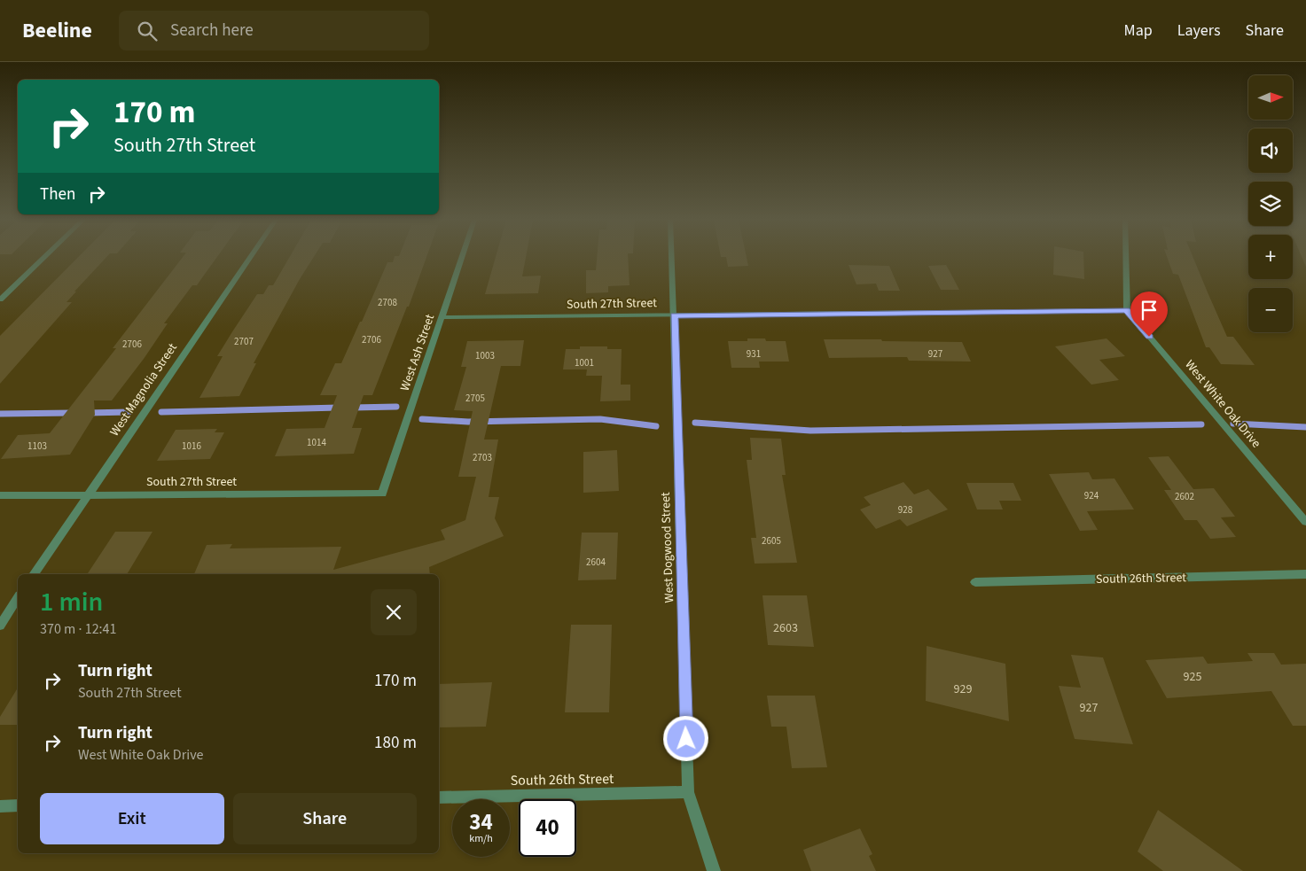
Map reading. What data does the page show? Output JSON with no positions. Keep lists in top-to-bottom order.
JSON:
{
  "streets": {
    "street": [
      "South 27th Street",
      "West Ash Street",
      "West Magnolia Street",
      "West White Oak Drive",
      "West Dogwood Street",
      "South 26th Street"
    ]
  },
  "crossings": [
    ["South 27th Street", "West Ash Street"],
    ["South 27th Street", "West Magnolia Street"],
    ["South 27th Street", "West White Oak Drive"],
    ["South 27th Street", "West Dogwood Street"],
    ["West Dogwood Street", "South 26th Street"]
  ],
  "house_numbers": [
    "2708",
    "2706",
    "2707",
    "2706",
    "931",
    "927",
    "1003",
    "1001",
    "2705",
    "1014",
    "1103",
    "1016",
    "2703",
    "924",
    "2602",
    "928",
    "2605",
    "2604",
    "2603",
    "925",
    "929",
    "927"
  ],
  "north": "right",
  "page": {
    "header": "Beeline",
    "search": "Search here",
    "nav": ["Map", "Layers", "Share"],
    "map_buttons": ["+", "−"],
    "turn": ["170 m", "South 27th Street"],
    "then": "Then",
    "heading": ["1 min", "370 m · 12:41"],
    "list": [
      {
        "name": "Turn right",
        "note": "South 27th Street",
        "value": "170 m"
      },
      {
        "name": "Turn right",
        "note": "West White Oak Drive",
        "value": "180 m"
      }
    ],
    "buttons": ["Exit", "Share"],
    "speed": "34 km/h",
    "limit": "40"
  }
}
